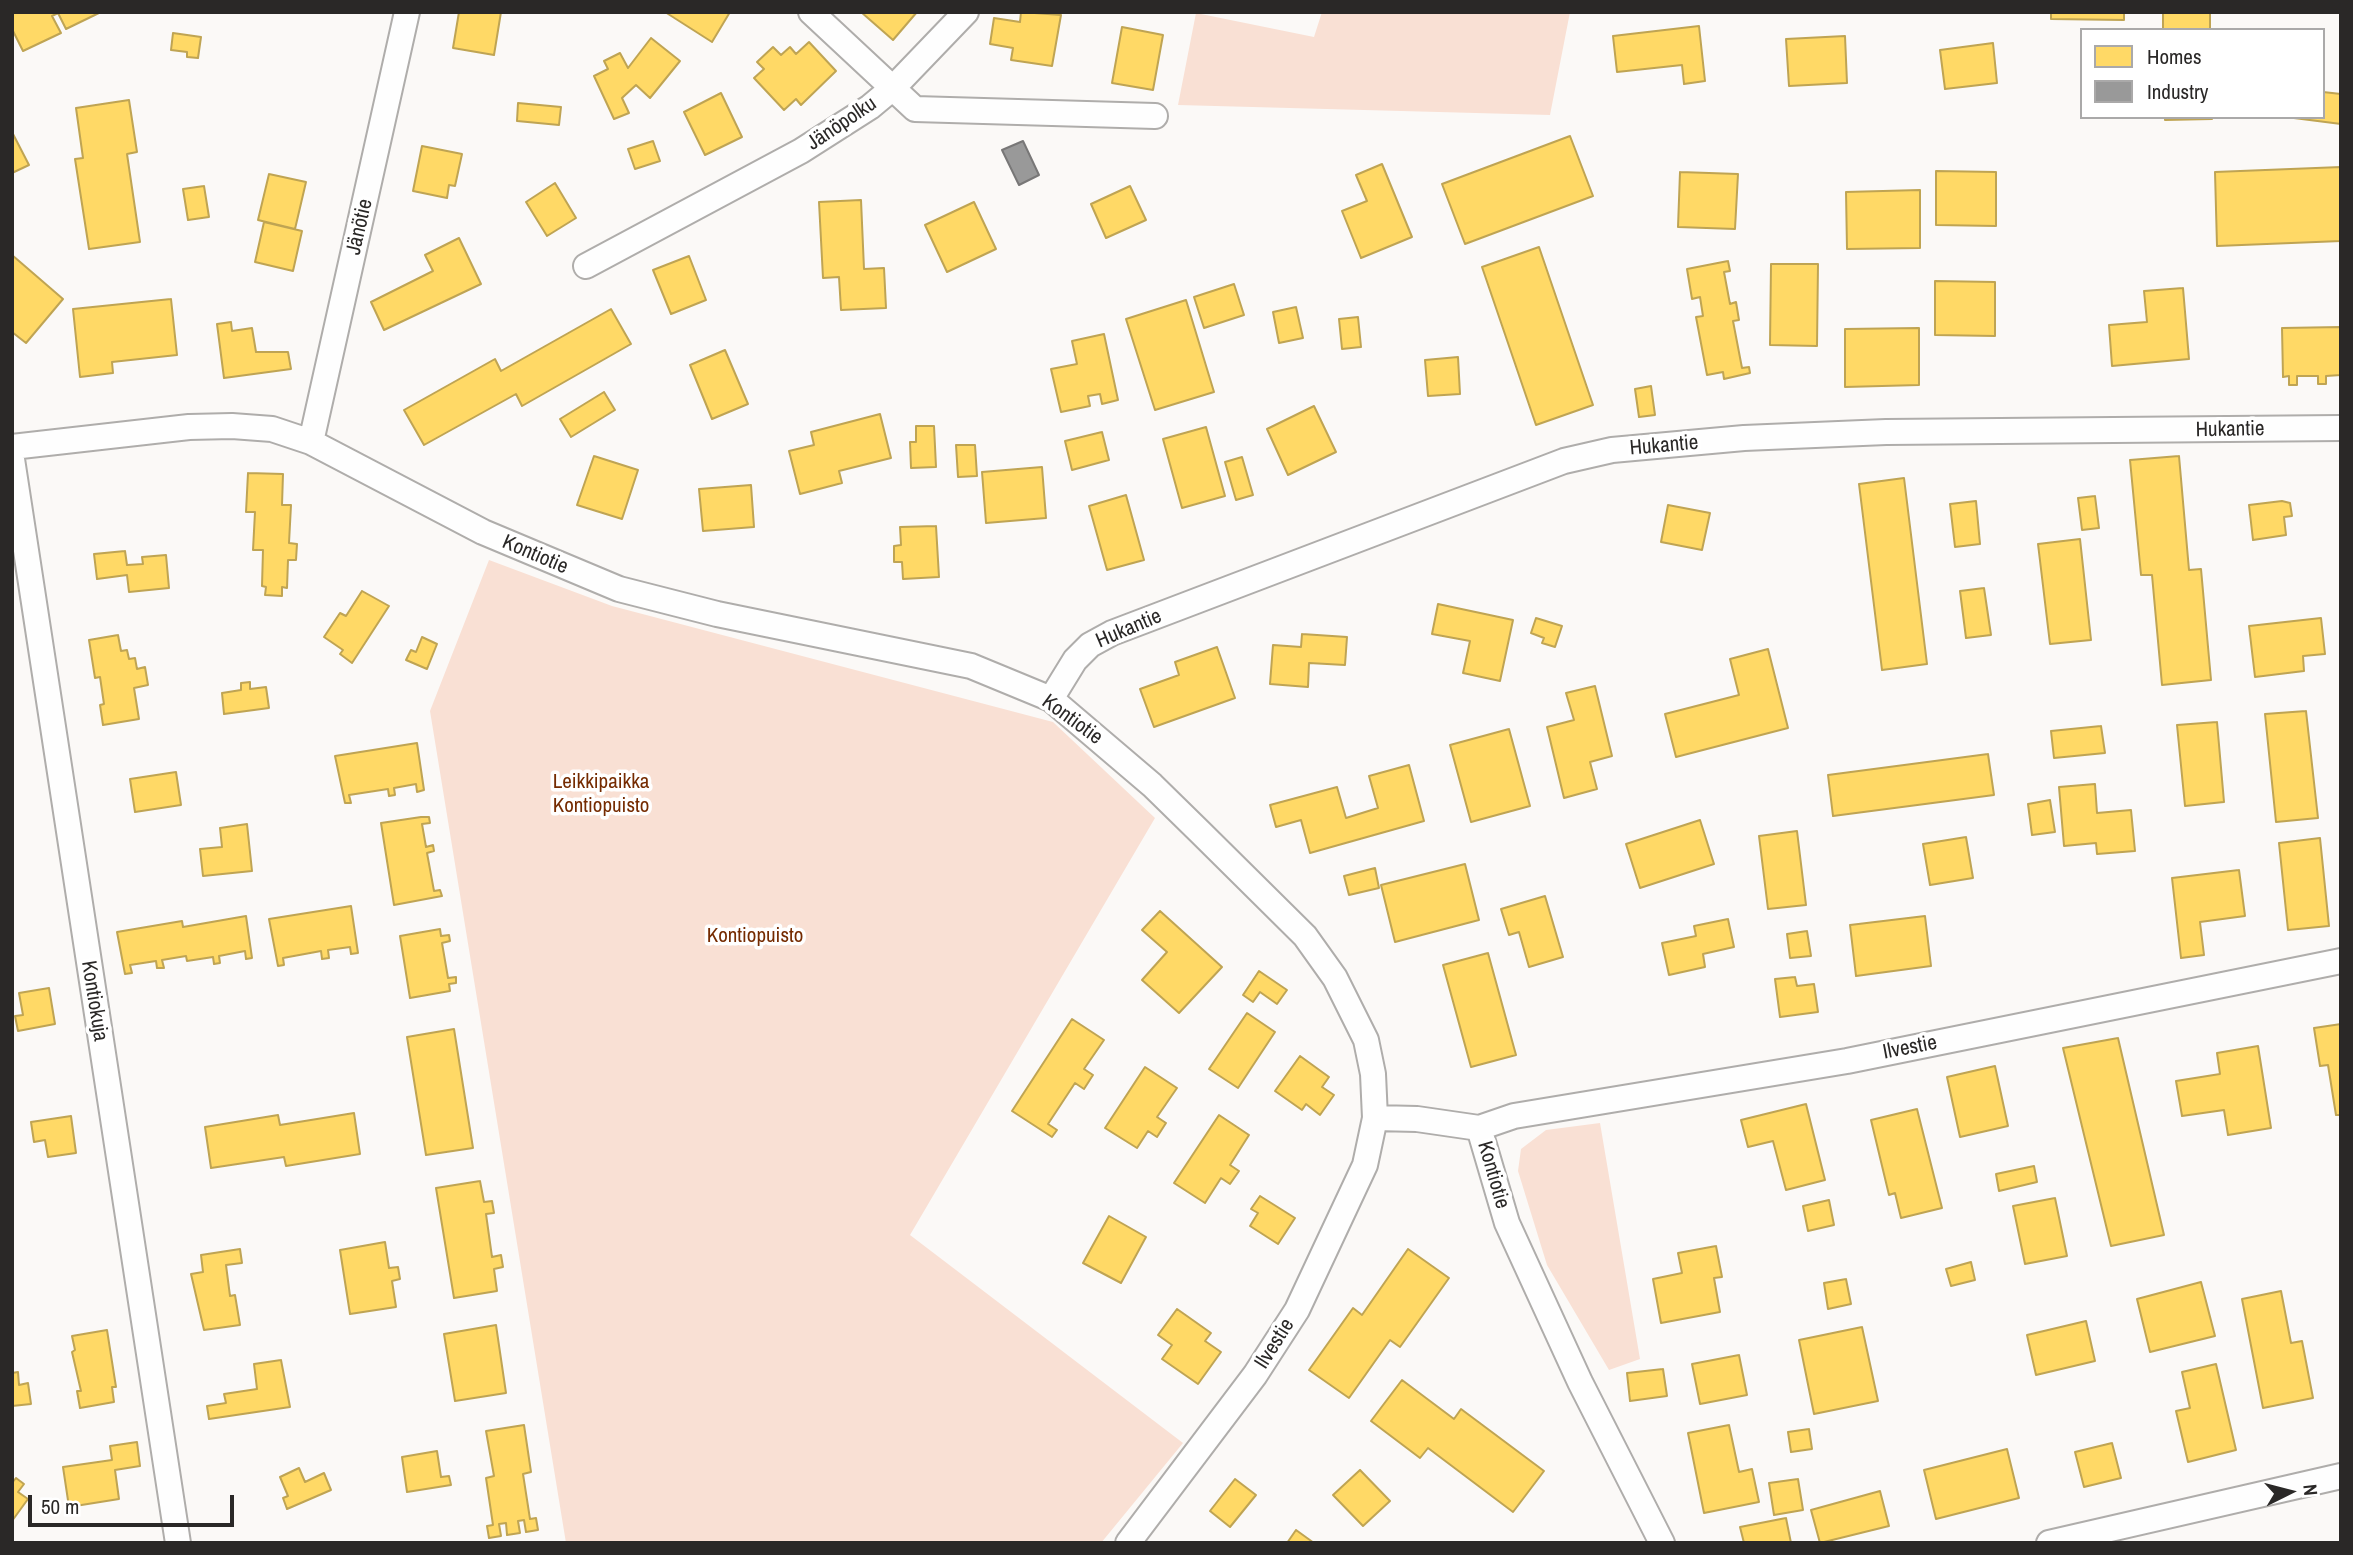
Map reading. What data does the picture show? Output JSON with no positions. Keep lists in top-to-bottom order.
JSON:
{
  "streets": {
    "street": [
      "Jänöpolku",
      "Jänötie",
      "Hukantie",
      "Kontiotie",
      "Kontiokuja",
      "Ilvestie"
    ]
  },
  "crossings": [
    ["Jänötie", "Kontiotie"],
    ["Hukantie", "Kontiotie"],
    ["Kontiotie", "Ilvestie"]
  ],
  "parks": ["Leikkipaikka Kontiopuisto", "Kontiopuisto"],
  "legend": ["Homes", "Industry"],
  "scale_bar": "50 m",
  "north": "right"
}
